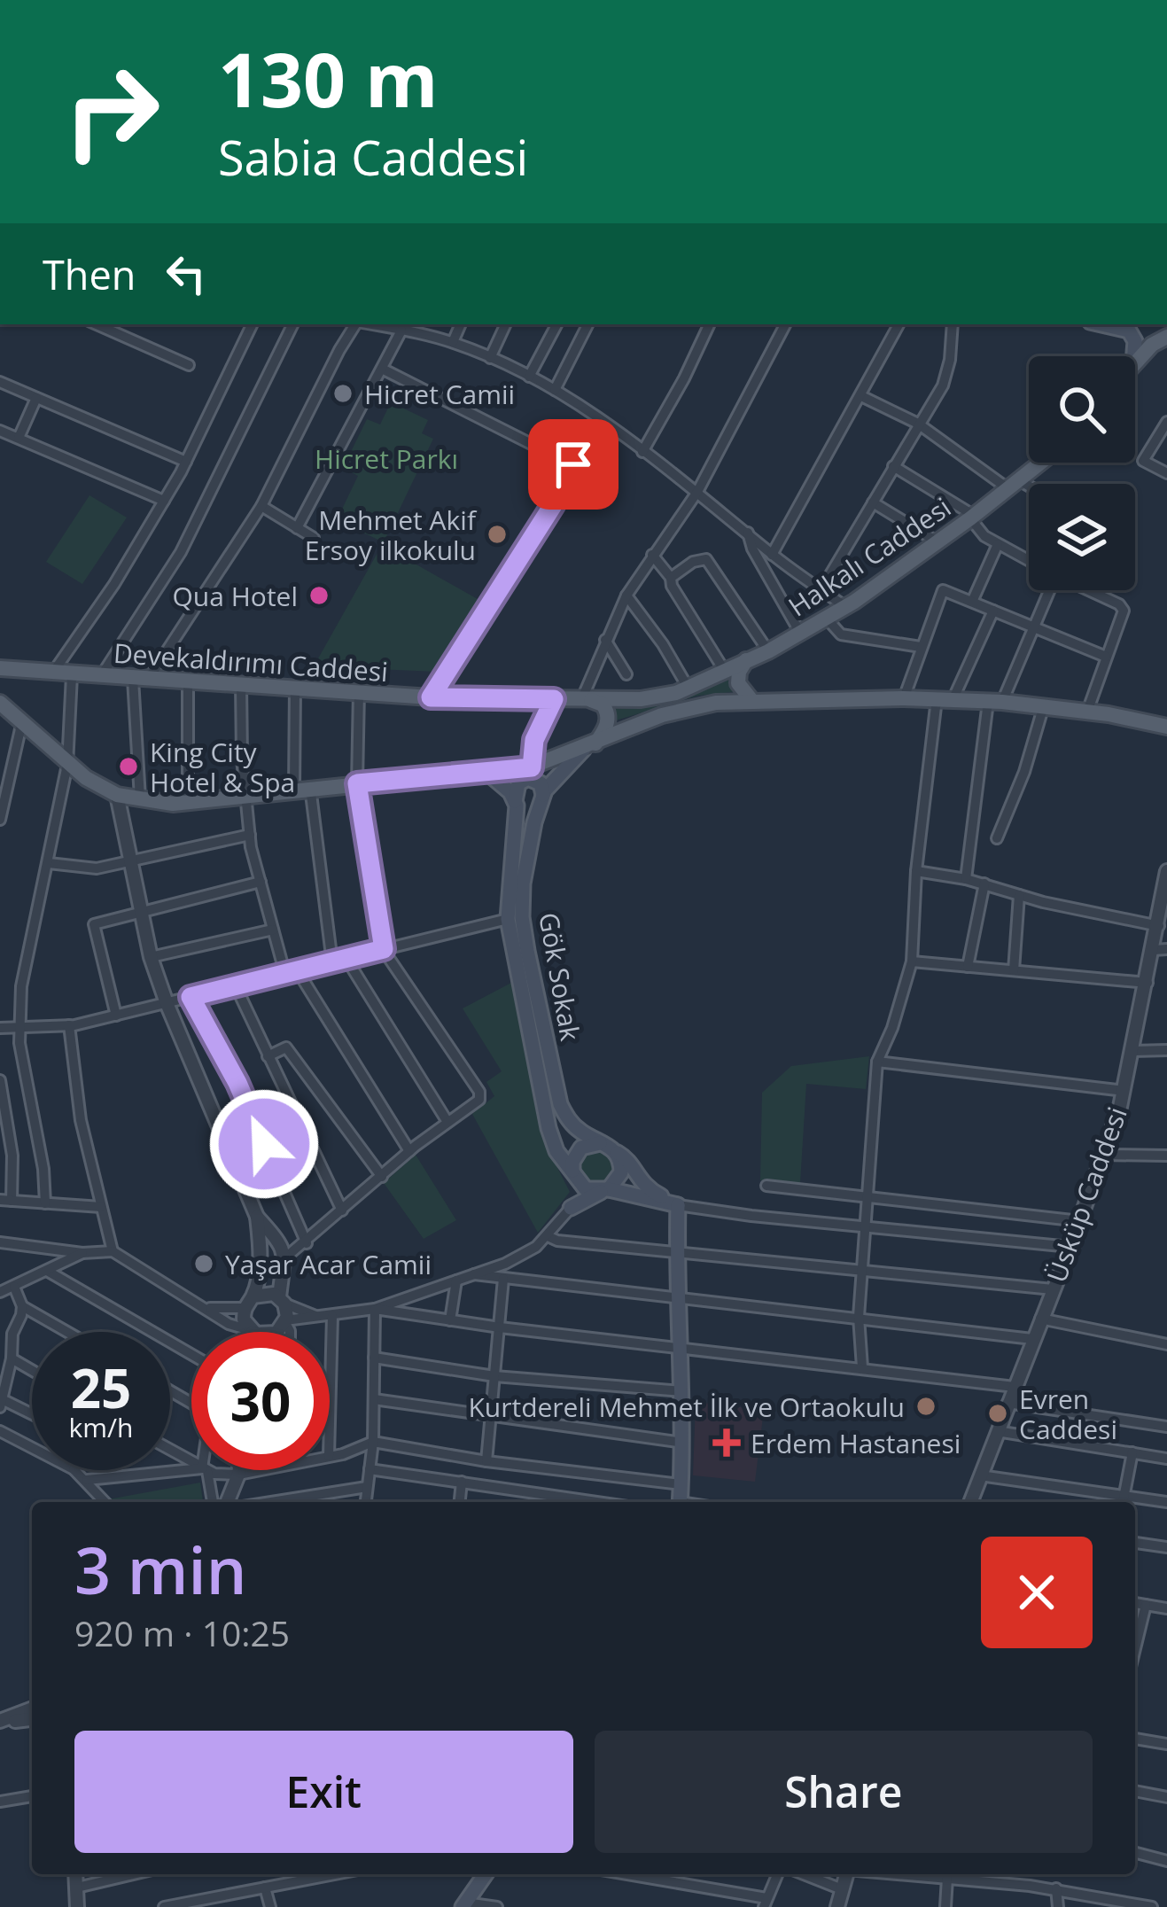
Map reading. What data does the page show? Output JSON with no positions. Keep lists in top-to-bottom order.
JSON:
{
  "streets": {
    "main road": ["Halkalı Caddesi", "Devekaldırımı Caddesi", "Gök Sokak"],
    "street": ["Üsküp Caddesi"]
  },
  "crossings": [
    ["Halkalı Caddesi", "Devekaldırımı Caddesi"]
  ],
  "parks": ["Hicret Parkı"],
  "places": {
    "other": [
      "Hicret Camii",
      "Mehmet Akif Ersoy ilkokulu",
      "Qua Hotel",
      "King City Hotel & Spa",
      "Yaşar Acar Camii",
      "Kurtdereli Mehmet İlk ve Ortaokulu",
      "Evren Caddesi"
    ],
    "health": ["Erdem Hastanesi"]
  },
  "page": {
    "turn": ["130 m", "Sabia Caddesi"],
    "then": "Then",
    "speed": "25 km/h",
    "limit": "30",
    "heading": ["3 min", "920 m · 10:25"],
    "buttons": ["Exit", "Share"]
  }
}
